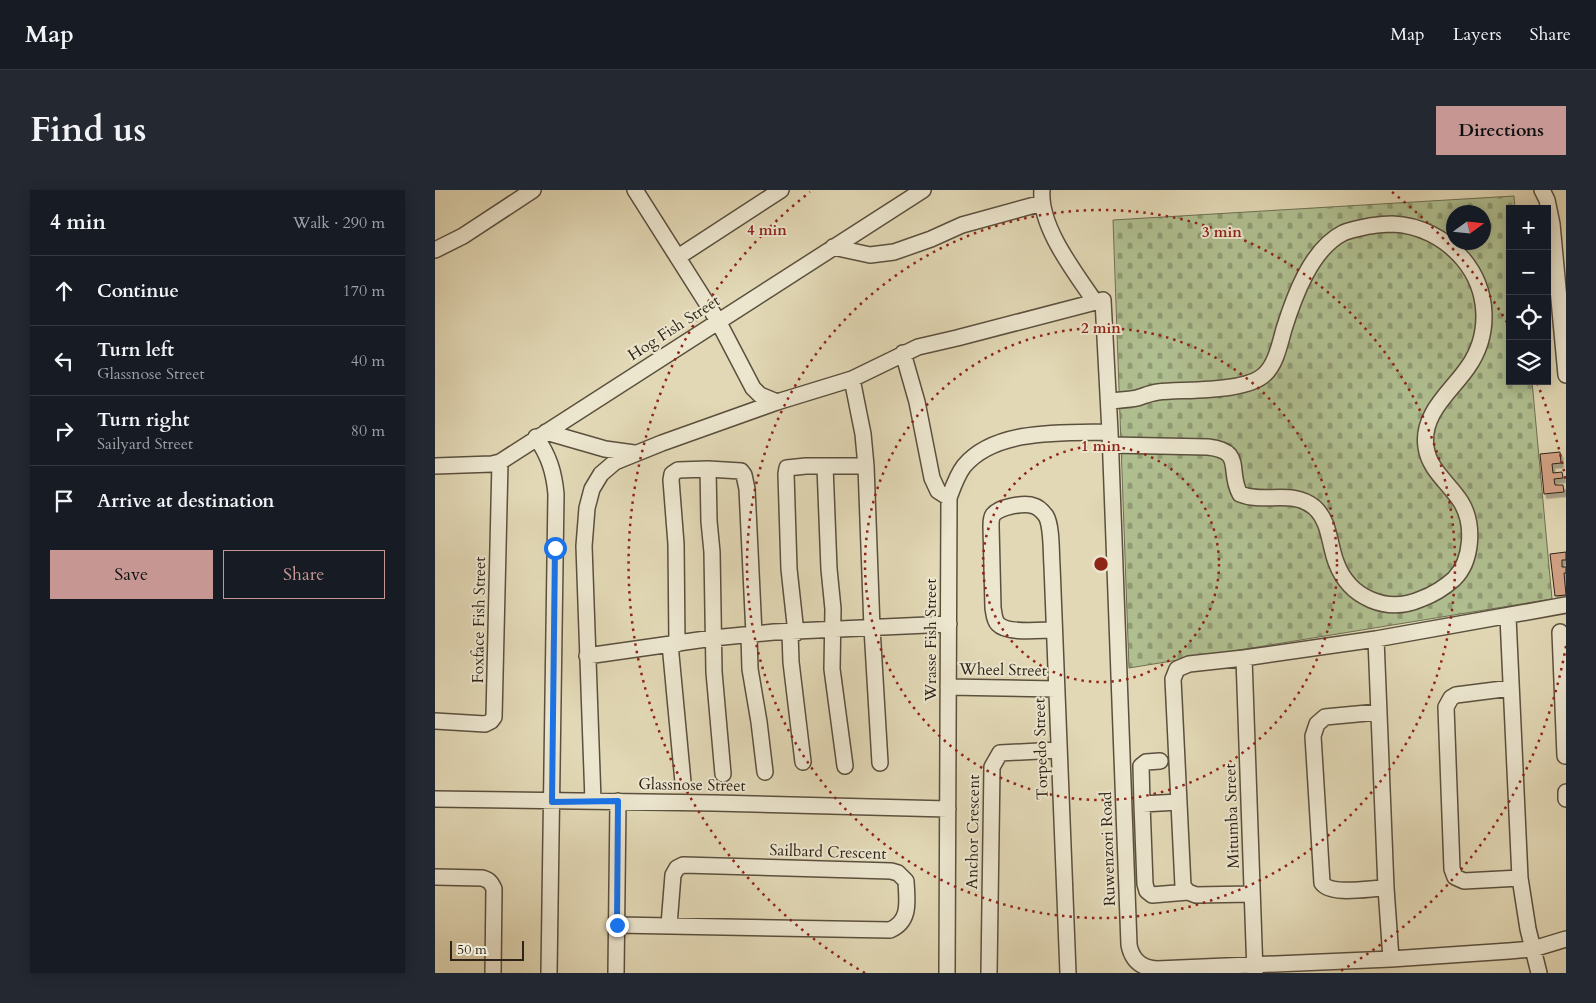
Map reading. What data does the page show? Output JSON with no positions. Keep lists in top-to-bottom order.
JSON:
{
  "streets": {
    "street": [
      "Hog Fish Street",
      "Foxface Fish Street",
      "Wrasse Fish Street",
      "Wheel Street",
      "Torpedo Street",
      "Glassnose Street",
      "Mitumba Street",
      "Anchor Crescent",
      "Ruwenzori Road",
      "Sailbard Crescent"
    ]
  },
  "crossings": [
    ["Hog Fish Street", "Foxface Fish Street"],
    ["Wrasse Fish Street", "Wheel Street"],
    ["Wrasse Fish Street", "Glassnose Street"],
    ["Wrasse Fish Street", "Ruwenzori Road"],
    ["Wheel Street", "Torpedo Street"],
    ["Torpedo Street", "Anchor Crescent"],
    ["Mitumba Street", "Ruwenzori Road"]
  ],
  "scale_bar": "50 m",
  "north": "right",
  "page": {
    "header": "Map",
    "nav": ["Map", "Layers", "Share"],
    "title": "Find us",
    "buttons": [
      "Directions",
      ["Save", "Share"]
    ],
    "heading": ["4 min", "Walk · 290 m"],
    "map_buttons": ["+", "−"],
    "list": [
      ["Continue", "170 m"],
      ["Turn left", "Glassnose Street", "40 m"],
      ["Turn right", "Sailyard Street", "80 m"],
      "Arrive at destination"
    ],
    "scale": "50 m"
  },
  "rings": [
    "4 min",
    "3 min",
    "2 min",
    "1 min"
  ]
}
